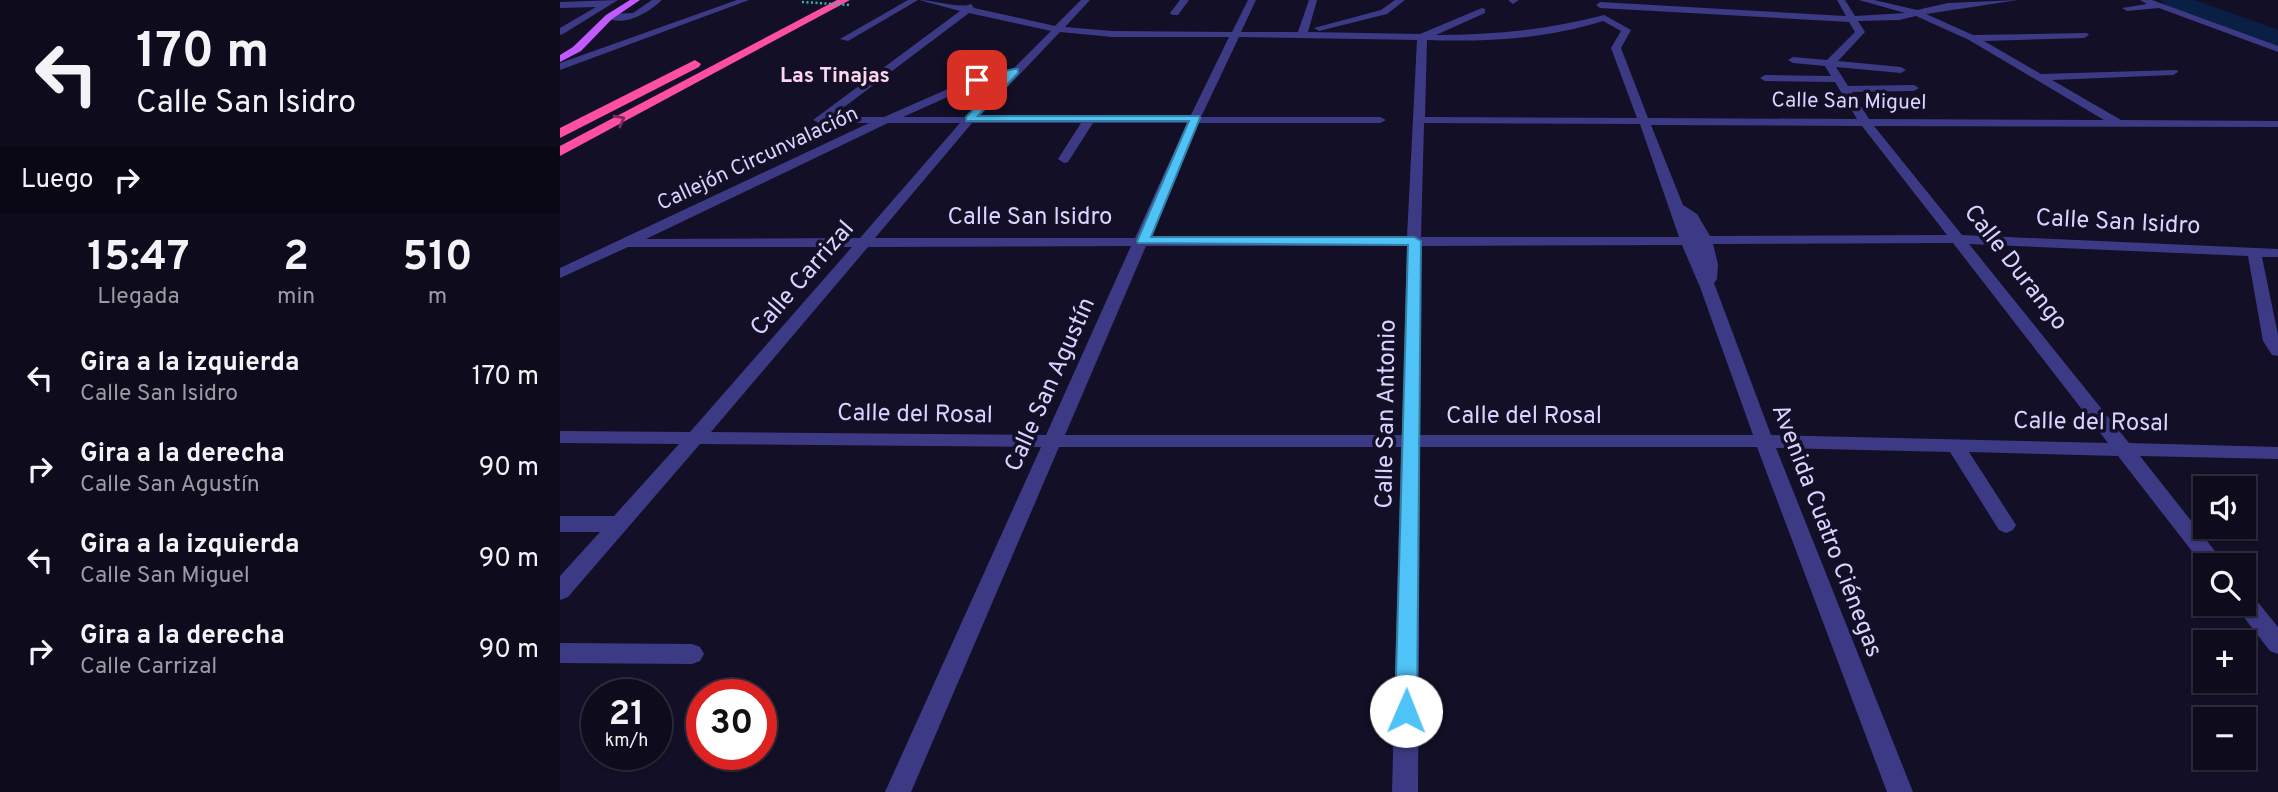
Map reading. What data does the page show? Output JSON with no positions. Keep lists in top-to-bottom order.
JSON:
{
  "streets": {
    "street": [
      "Calle San Miguel",
      "Callejón Circunvalación",
      "Calle San Isidro",
      "Calle Durango",
      "Calle Carrizal",
      "Calle San Agustín",
      "Calle San Antonio",
      "Calle del Rosal",
      "Avenida Cuatro Ciénegas"
    ]
  },
  "crossings": [
    ["Calle San Miguel", "Calle Durango"],
    ["Calle San Miguel", "Calle San Antonio"],
    ["Calle San Miguel", "Avenida Cuatro Ciénegas"],
    ["Callejón Circunvalación", "Calle San Isidro"],
    ["Callejón Circunvalación", "Calle Carrizal"],
    ["Calle San Isidro", "Calle Durango"],
    ["Calle San Isidro", "Calle Carrizal"],
    ["Calle San Isidro", "Calle San Agustín"],
    ["Calle San Isidro", "Calle San Antonio"],
    ["Calle San Isidro", "Avenida Cuatro Ciénegas"],
    ["Calle Durango", "Calle del Rosal"],
    ["Calle Carrizal", "Calle del Rosal"],
    ["Calle San Agustín", "Calle del Rosal"],
    ["Calle San Antonio", "Calle del Rosal"],
    ["Calle del Rosal", "Avenida Cuatro Ciénegas"]
  ],
  "districts": ["Las Tinajas"],
  "page": {
    "turn": ["170 m", "Calle San Isidro"],
    "then": "Luego",
    "eta": [
      "15:47",
      "Llegada",
      "2",
      "min",
      "510",
      "m"
    ],
    "list": [
      {
        "name": "Gira a la izquierda",
        "note": "Calle San Isidro",
        "value": "170 m"
      },
      {
        "name": "Gira a la derecha",
        "note": "Calle San Agustín",
        "value": "90 m"
      },
      {
        "name": "Gira a la izquierda",
        "note": "Calle San Miguel",
        "value": "90 m"
      },
      {
        "name": "Gira a la derecha",
        "note": "Calle Carrizal",
        "value": "90 m"
      }
    ],
    "map_buttons": ["+", "−"],
    "speed": "21 km/h",
    "limit": "30"
  }
}
